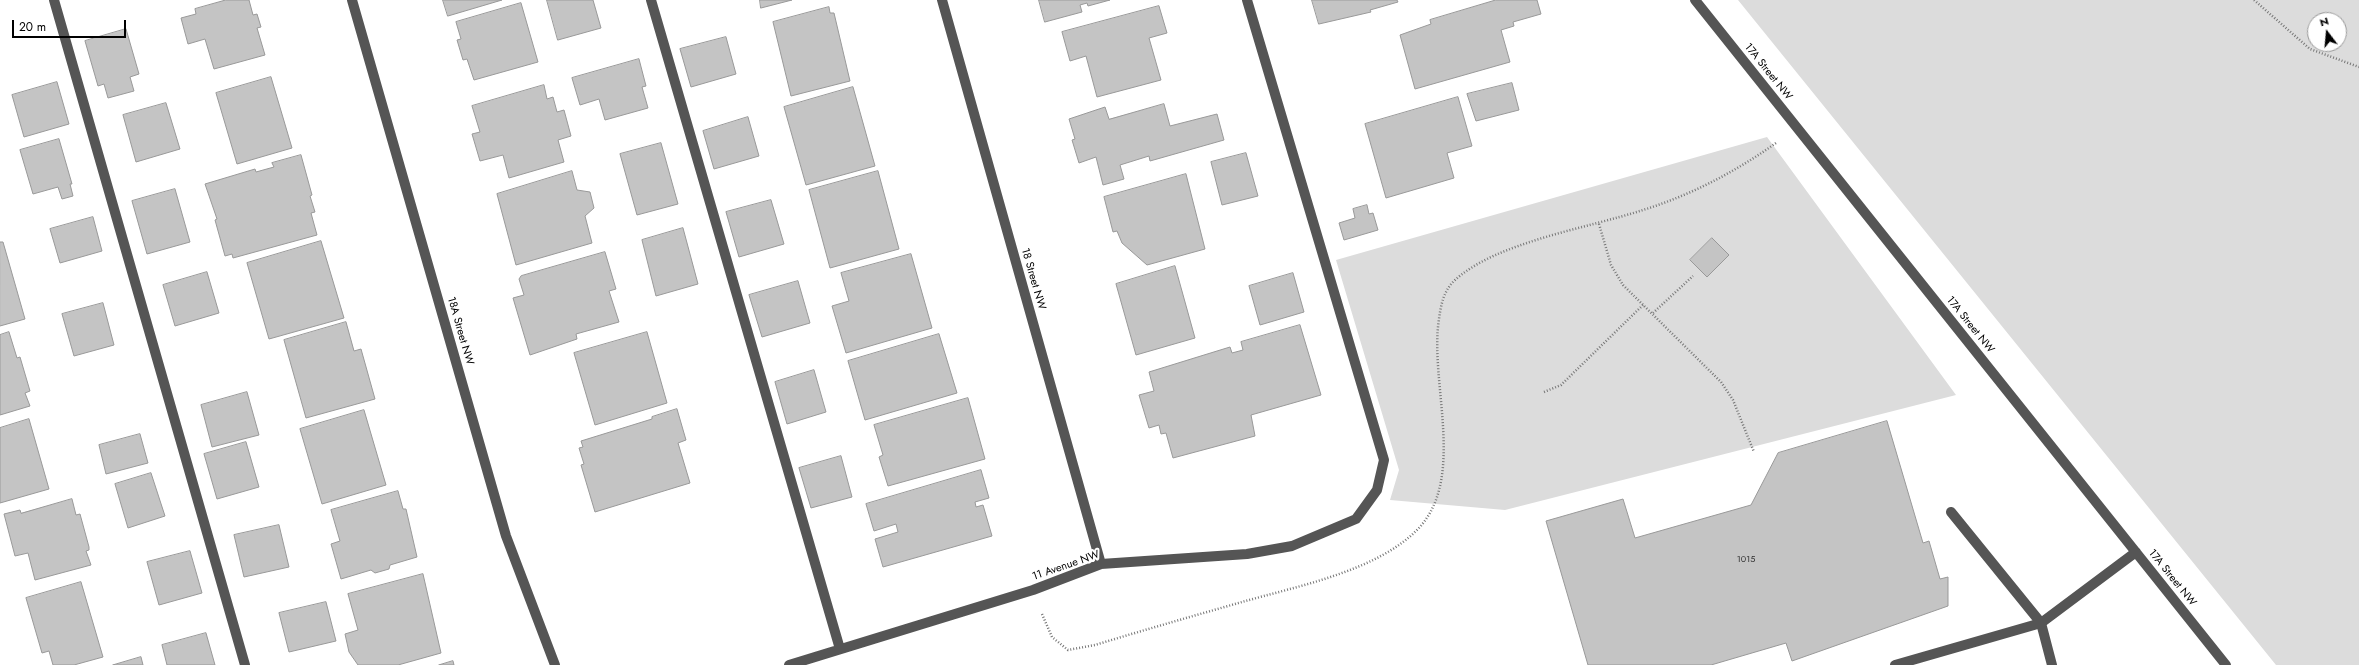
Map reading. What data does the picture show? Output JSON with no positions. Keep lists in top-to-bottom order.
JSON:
{
  "streets": {
    "street": [
      "17A Street NW",
      "18 Street NW",
      "18A Street NW",
      "11 Avenue NW"
    ]
  },
  "crossings": [
    ["18 Street NW", "11 Avenue NW"]
  ],
  "house_numbers": ["1015"],
  "scale_bar": "20 m",
  "north": "top"
}
